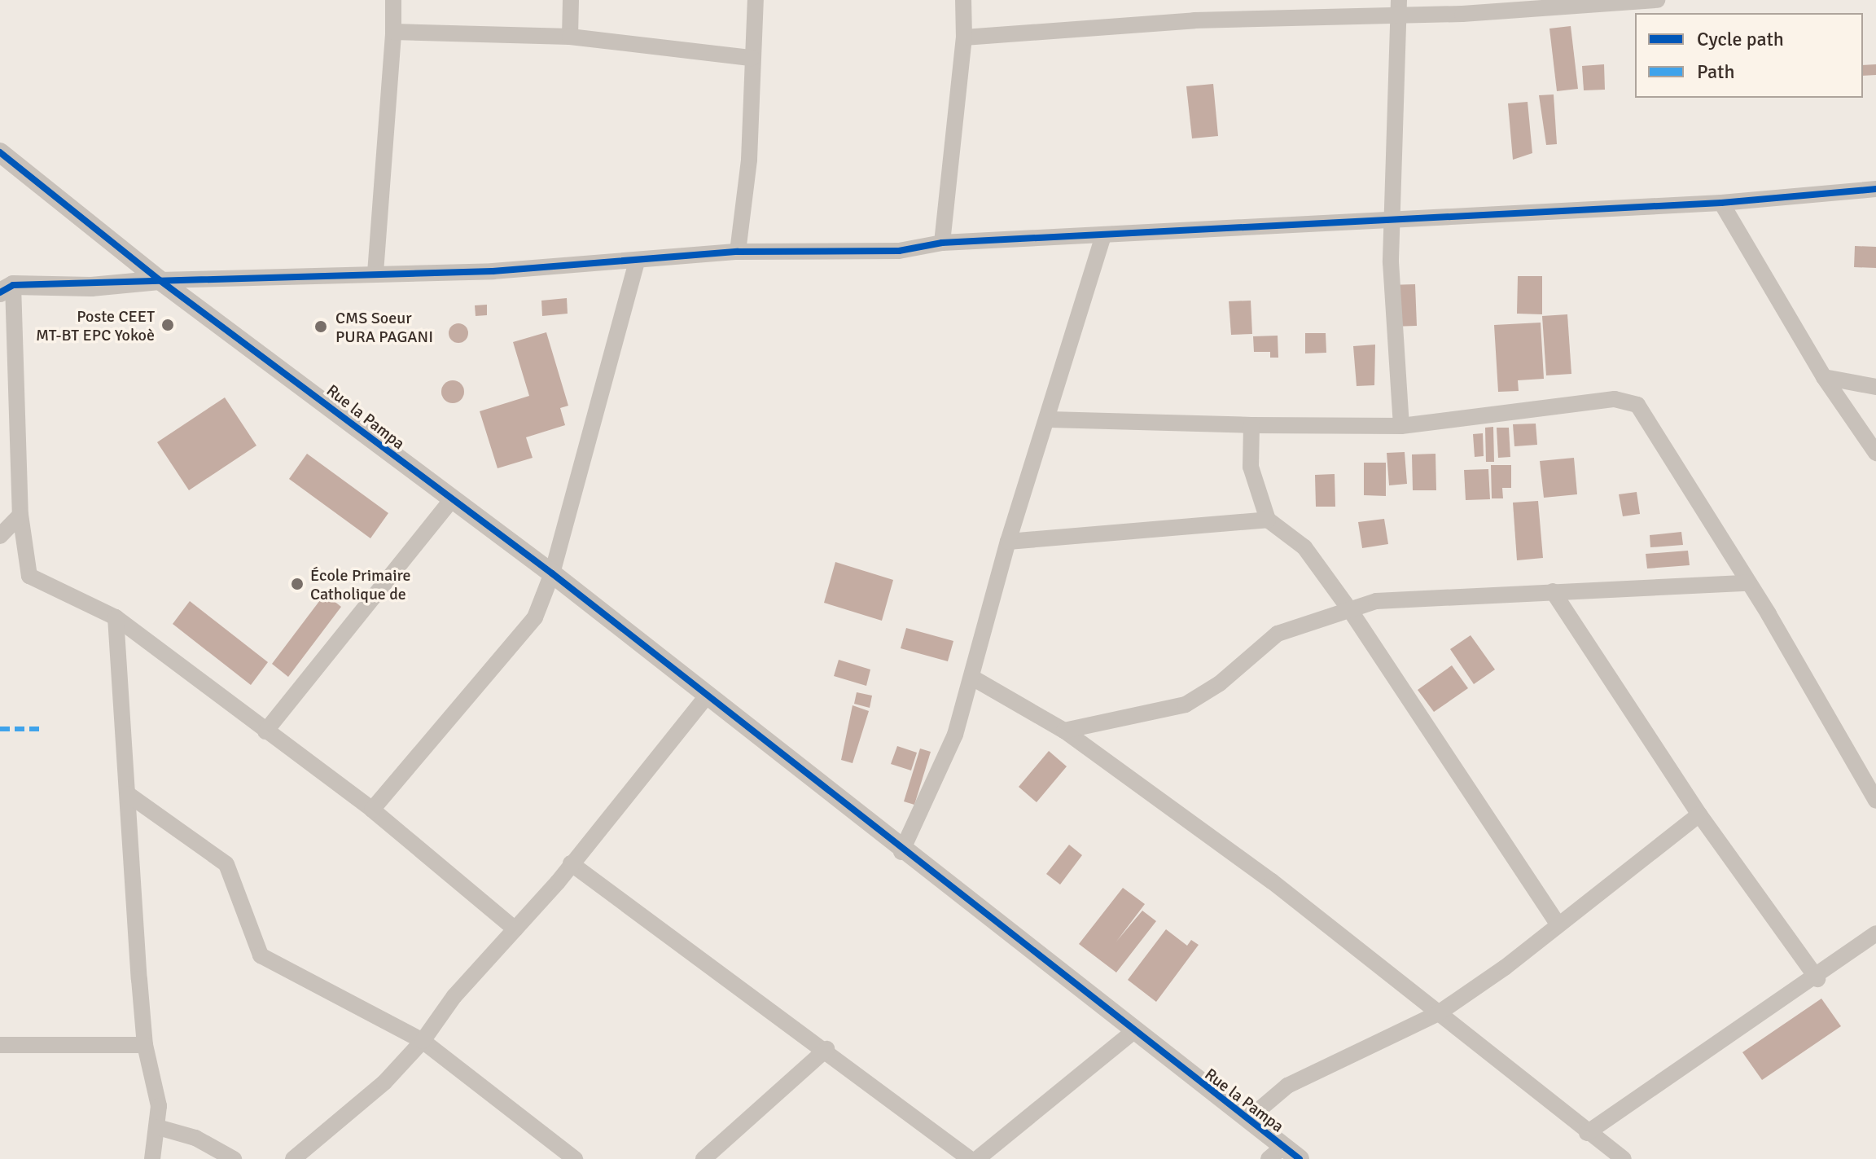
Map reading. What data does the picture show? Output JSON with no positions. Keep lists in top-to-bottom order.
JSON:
{
  "streets": {
    "street": ["Rue la Pampa"]
  },
  "places": ["Poste CEET MT-BT EPC Yokoè", "CMS Soeur PURA PAGANI", "École Primaire Catholique de"],
  "legend": ["Cycle path", "Path"]
}
